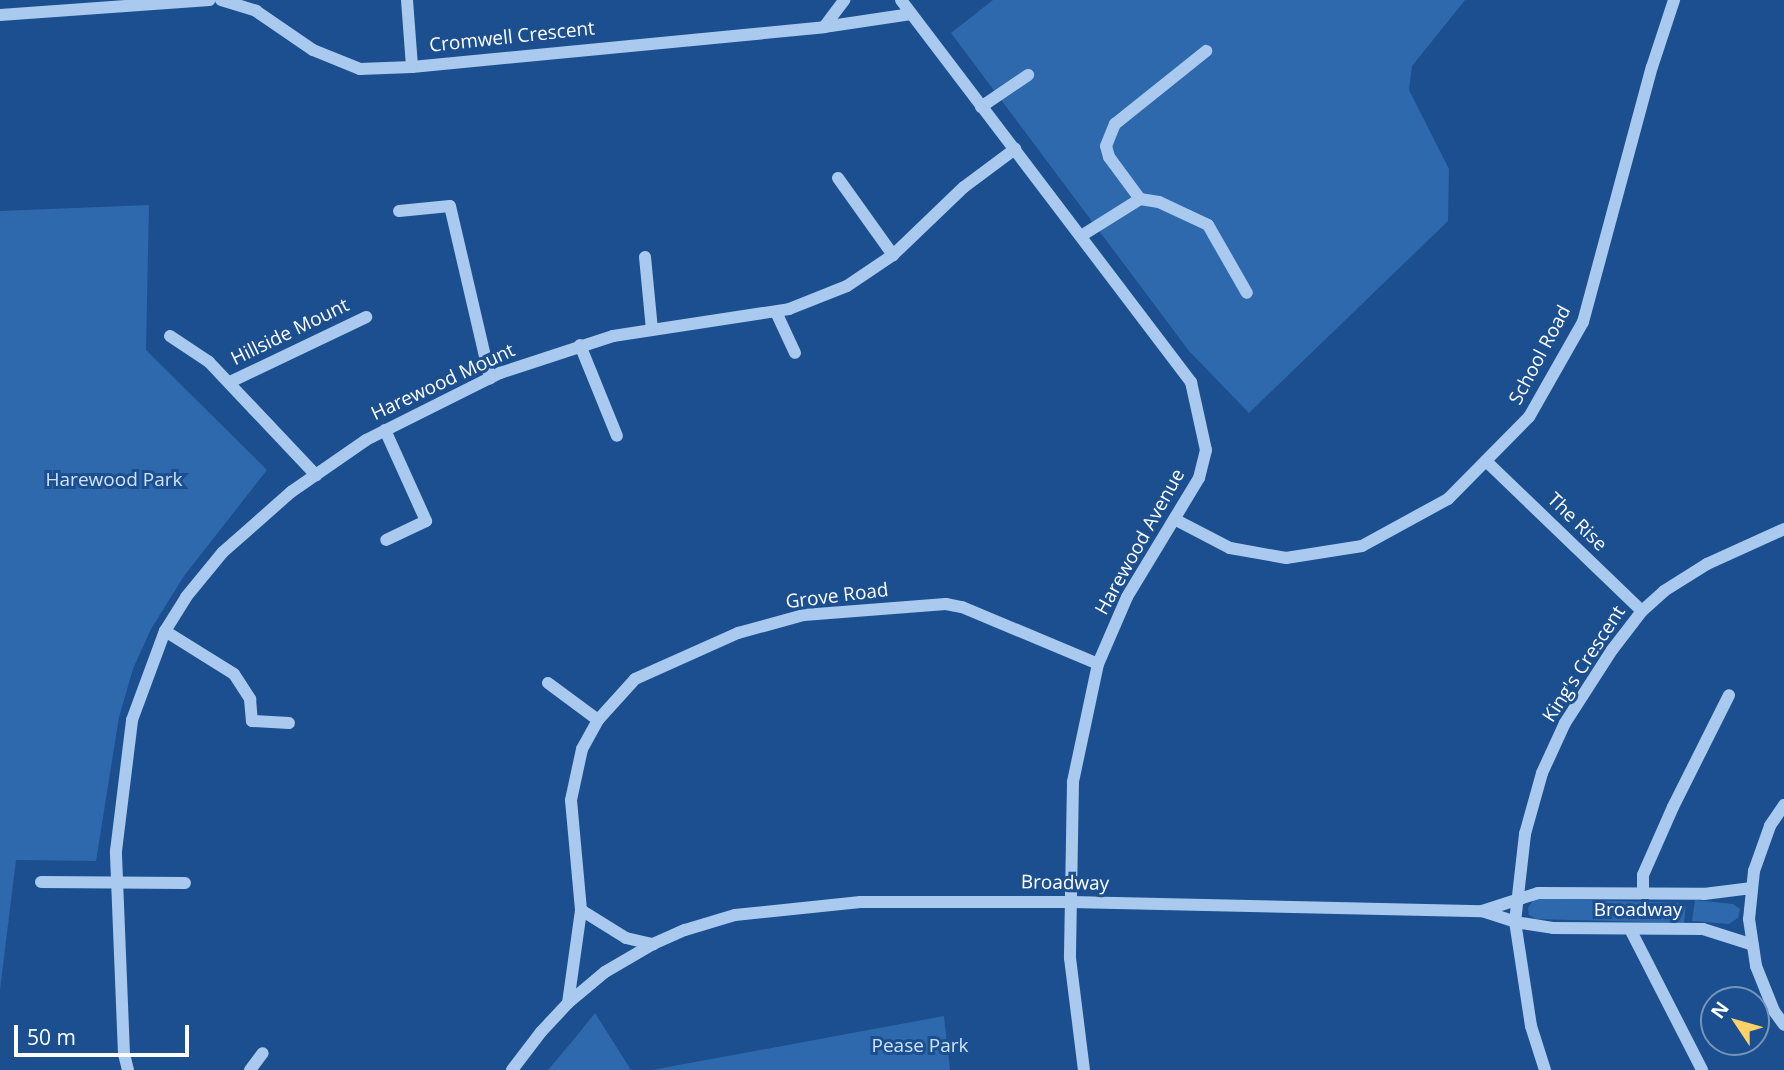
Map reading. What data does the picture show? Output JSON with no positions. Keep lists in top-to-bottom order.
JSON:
{
  "streets": {
    "street": [
      "Cromwell Crescent",
      "Hillside Mount",
      "School Road",
      "Harewood Mount",
      "The Rise",
      "Harewood Avenue",
      "Grove Road",
      "King's Crescent",
      "Broadway"
    ]
  },
  "crossings": [
    ["Cromwell Crescent", "Harewood Avenue"],
    ["Hillside Mount", "Harewood Mount"],
    ["School Road", "The Rise"],
    ["School Road", "Harewood Avenue"],
    ["Harewood Mount", "Harewood Avenue"],
    ["The Rise", "King's Crescent"],
    ["Harewood Avenue", "Grove Road"],
    ["Harewood Avenue", "Broadway"],
    ["Grove Road", "Broadway"],
    ["King's Crescent", "Broadway"]
  ],
  "parks": ["Harewood Park", "Pease Park"],
  "scale_bar": "50 m",
  "north": "top left"
}
